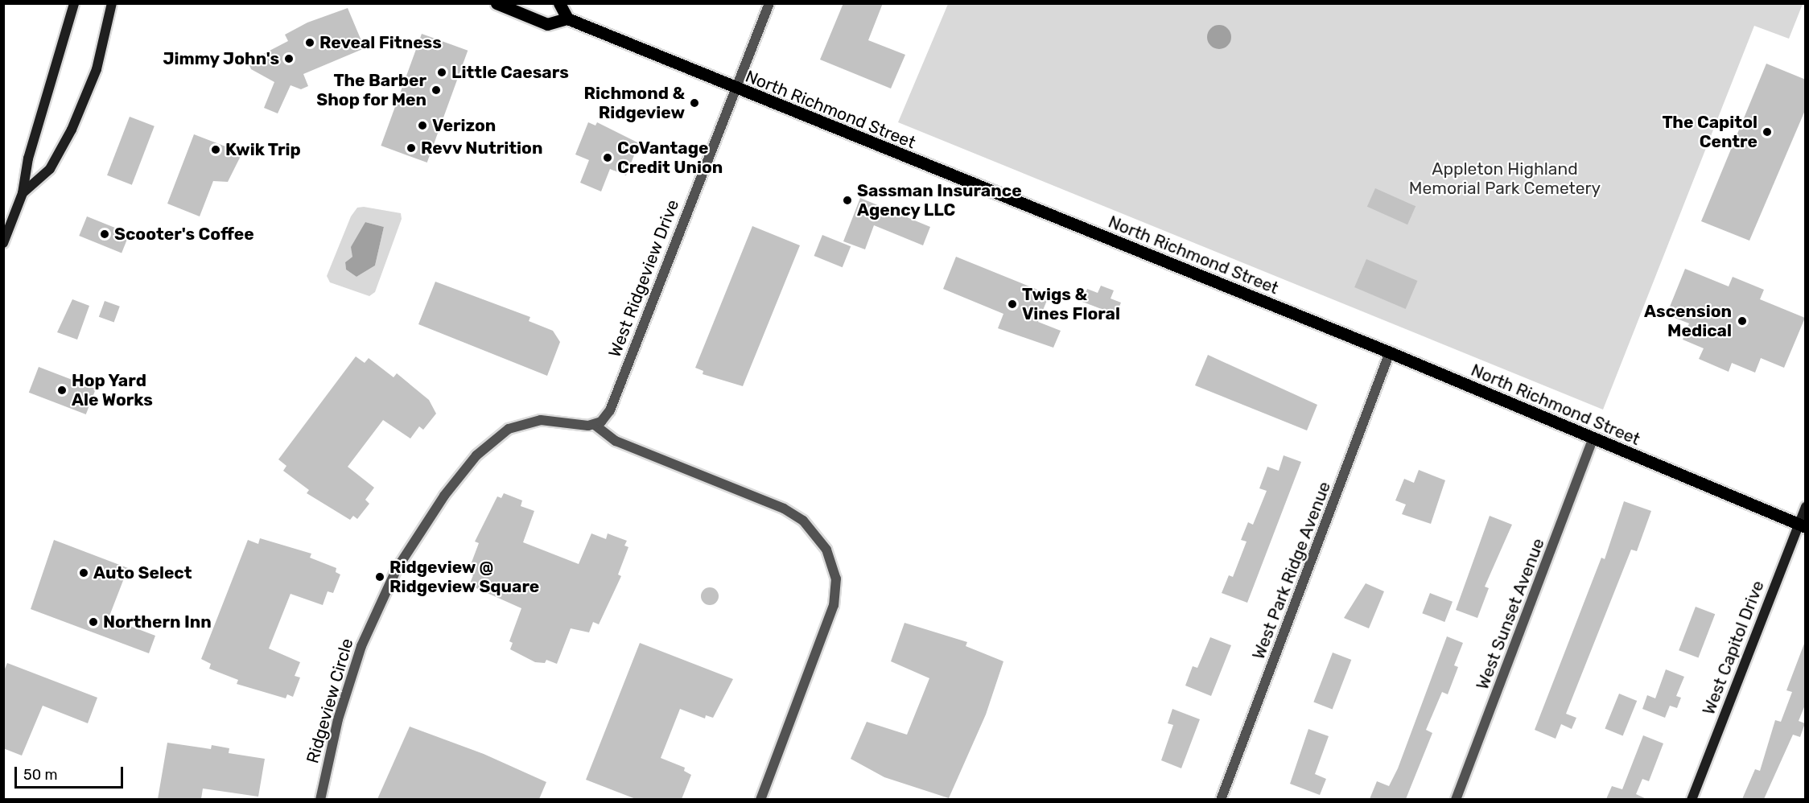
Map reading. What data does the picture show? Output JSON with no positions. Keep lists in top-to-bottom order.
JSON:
{
  "streets": {
    "main road": ["North Richmond Street", "West Capitol Drive"],
    "street": [
      "West Ridgeview Drive",
      "West Park Ridge Avenue",
      "West Sunset Avenue",
      "Ridgeview Circle"
    ]
  },
  "crossings": [
    ["North Richmond Street", "West Ridgeview Drive"],
    ["North Richmond Street", "West Park Ridge Avenue"],
    ["North Richmond Street", "West Sunset Avenue"],
    ["North Richmond Street", "West Capitol Drive"],
    ["West Ridgeview Drive", "Ridgeview Circle"]
  ],
  "parks": ["Appleton Highland Memorial Park Cemetery"],
  "places": [
    "Reveal Fitness",
    "Jimmy John's",
    "Little Caesars",
    "The Barber Shop for Men",
    "Richmond & Ridgeview",
    "Verizon",
    "The Capitol Centre",
    "Revv Nutrition",
    "Kwik Trip",
    "CoVantage Credit Union",
    "Sassman Insurance Agency LLC",
    "Scooter's Coffee",
    "Twigs & Vines Floral",
    "Ascension Medical",
    "Hop Yard Ale Works",
    "Auto Select",
    "Ridgeview @ Ridgeview Square",
    "Northern Inn"
  ],
  "scale_bar": "50 m"
}
